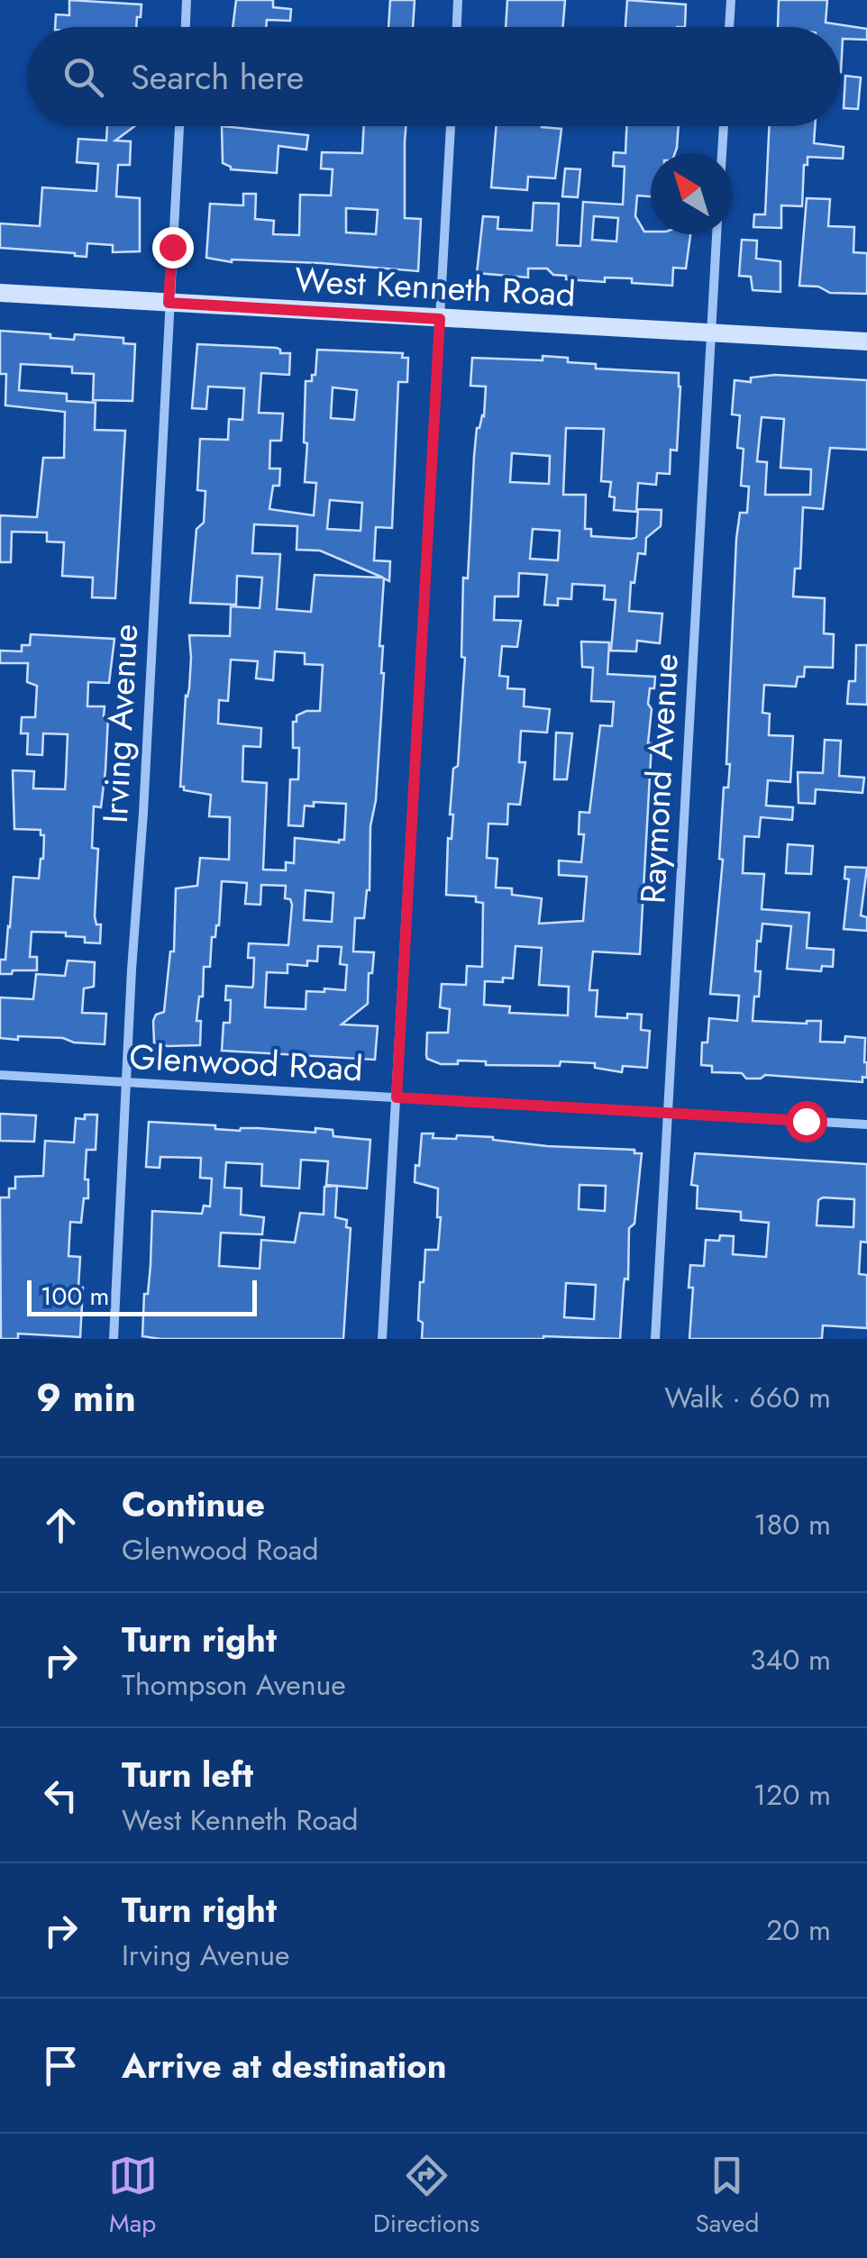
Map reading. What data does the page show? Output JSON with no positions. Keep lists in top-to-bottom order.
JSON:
{
  "streets": {
    "street": [
      "West Kenneth Road",
      "Irving Avenue",
      "Raymond Avenue",
      "Glenwood Road"
    ]
  },
  "crossings": [
    ["West Kenneth Road", "Irving Avenue"],
    ["West Kenneth Road", "Raymond Avenue"],
    ["Irving Avenue", "Glenwood Road"],
    ["Raymond Avenue", "Glenwood Road"]
  ],
  "scale_bar": "100 m",
  "north": "top left",
  "page": {
    "search": "Search here",
    "scale": "100 m",
    "heading": ["9 min", "Walk · 660 m"],
    "list": [
      ["Continue", "Glenwood Road", "180 m"],
      ["Turn right", "Thompson Avenue", "340 m"],
      ["Turn left", "West Kenneth Road", "120 m"],
      ["Turn right", "Irving Avenue", "20 m"],
      "Arrive at destination"
    ],
    "nav": ["Map", "Directions", "Saved"]
  }
}
